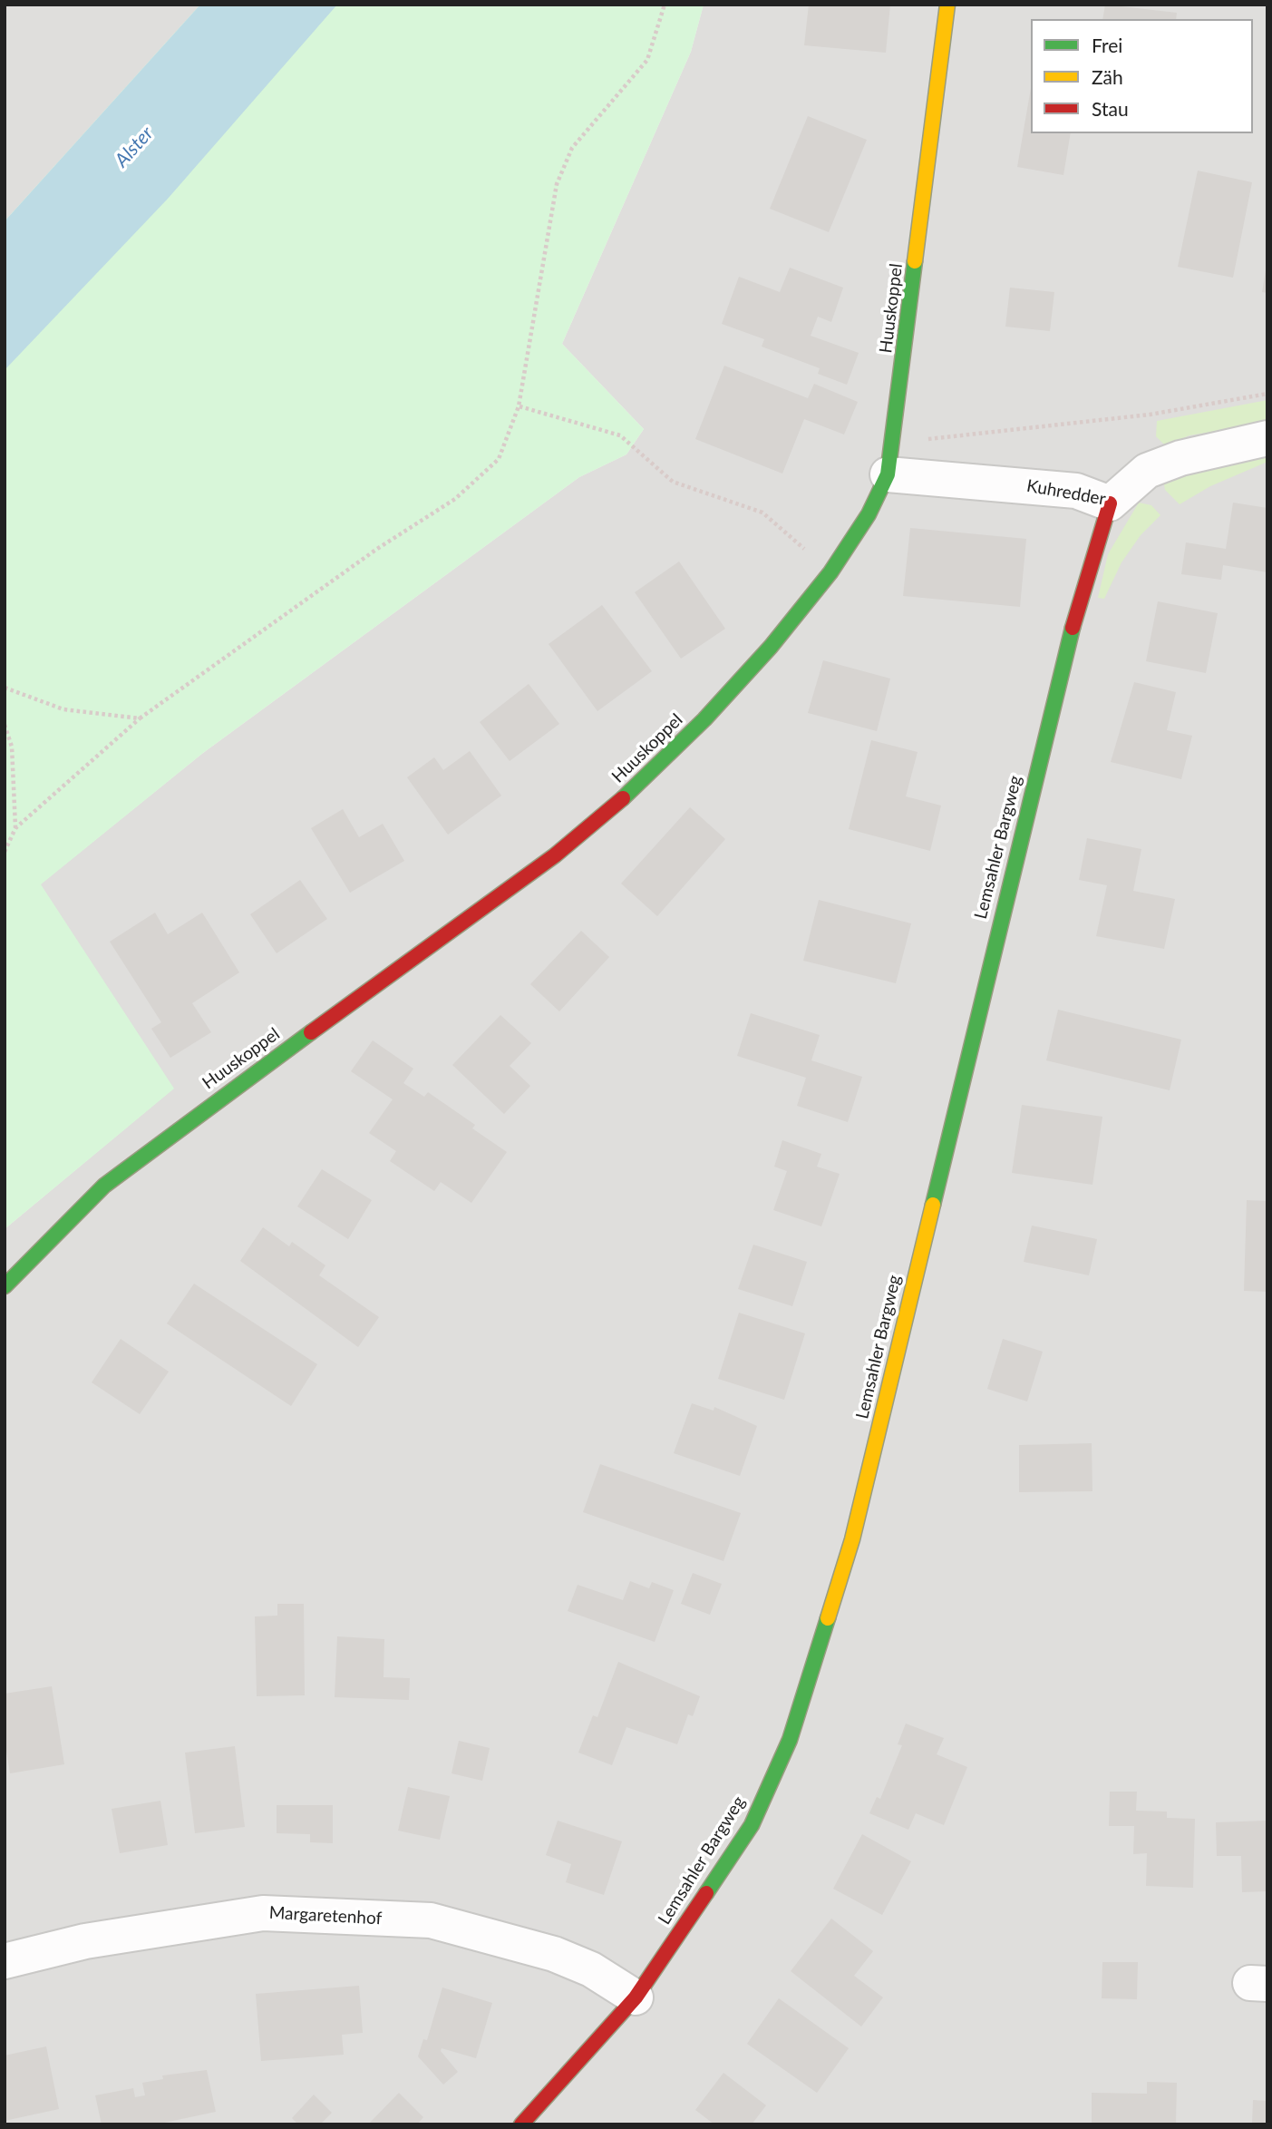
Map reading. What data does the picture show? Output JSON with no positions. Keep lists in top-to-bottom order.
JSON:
{
  "streets": {
    "street": [
      "Huuskoppel",
      "Kuhredder",
      "Lemsahler Bargweg",
      "Margaretenhof"
    ]
  },
  "crossings": [
    ["Huuskoppel", "Kuhredder"],
    ["Kuhredder", "Lemsahler Bargweg"],
    ["Lemsahler Bargweg", "Margaretenhof"]
  ],
  "water": ["Alster"],
  "legend": ["Frei", "Zäh", "Stau"]
}
